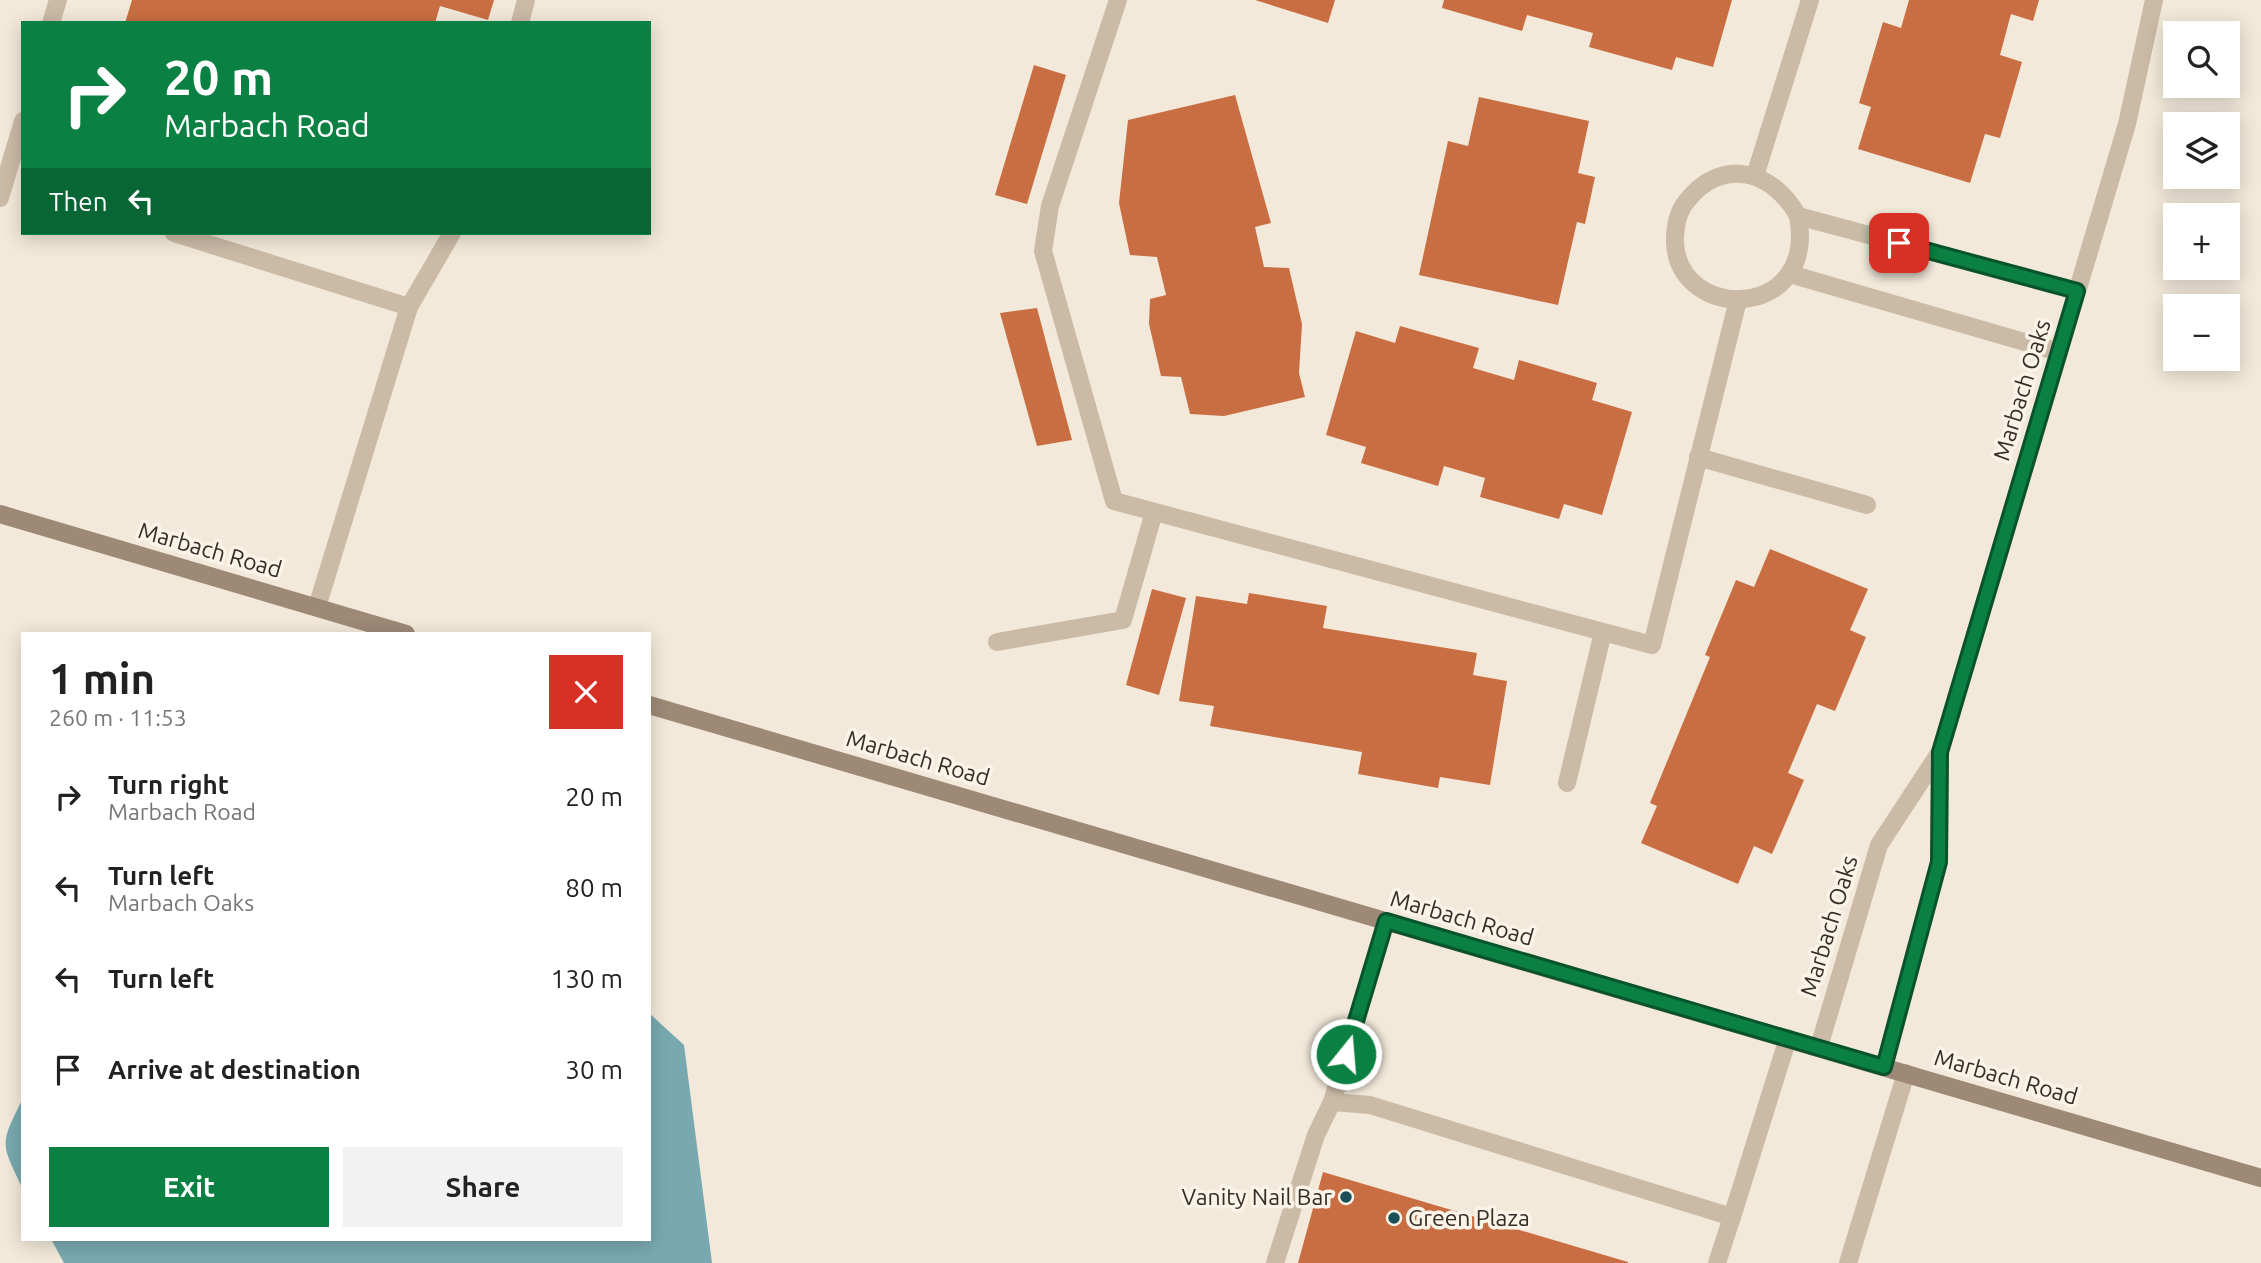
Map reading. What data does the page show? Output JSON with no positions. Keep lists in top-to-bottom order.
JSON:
{
  "streets": {
    "main road": ["Marbach Road"],
    "street": ["Marbach Oaks"]
  },
  "crossings": [
    ["Marbach Oaks", "Marbach Road"]
  ],
  "places": ["Vanity Nail Bar", "Green Plaza"],
  "page": {
    "map_buttons": ["+", "−"],
    "turn": ["20 m", "Marbach Road"],
    "then": "Then",
    "heading": ["1 min", "260 m · 11:53"],
    "list": [
      {
        "name": "Turn right",
        "note": "Marbach Road",
        "value": "20 m"
      },
      {
        "name": "Turn left",
        "note": "Marbach Oaks",
        "value": "80 m"
      },
      {
        "name": "Turn left",
        "value": "130 m"
      },
      {
        "name": "Arrive at destination",
        "value": "30 m"
      }
    ],
    "buttons": ["Exit", "Share"]
  }
}
